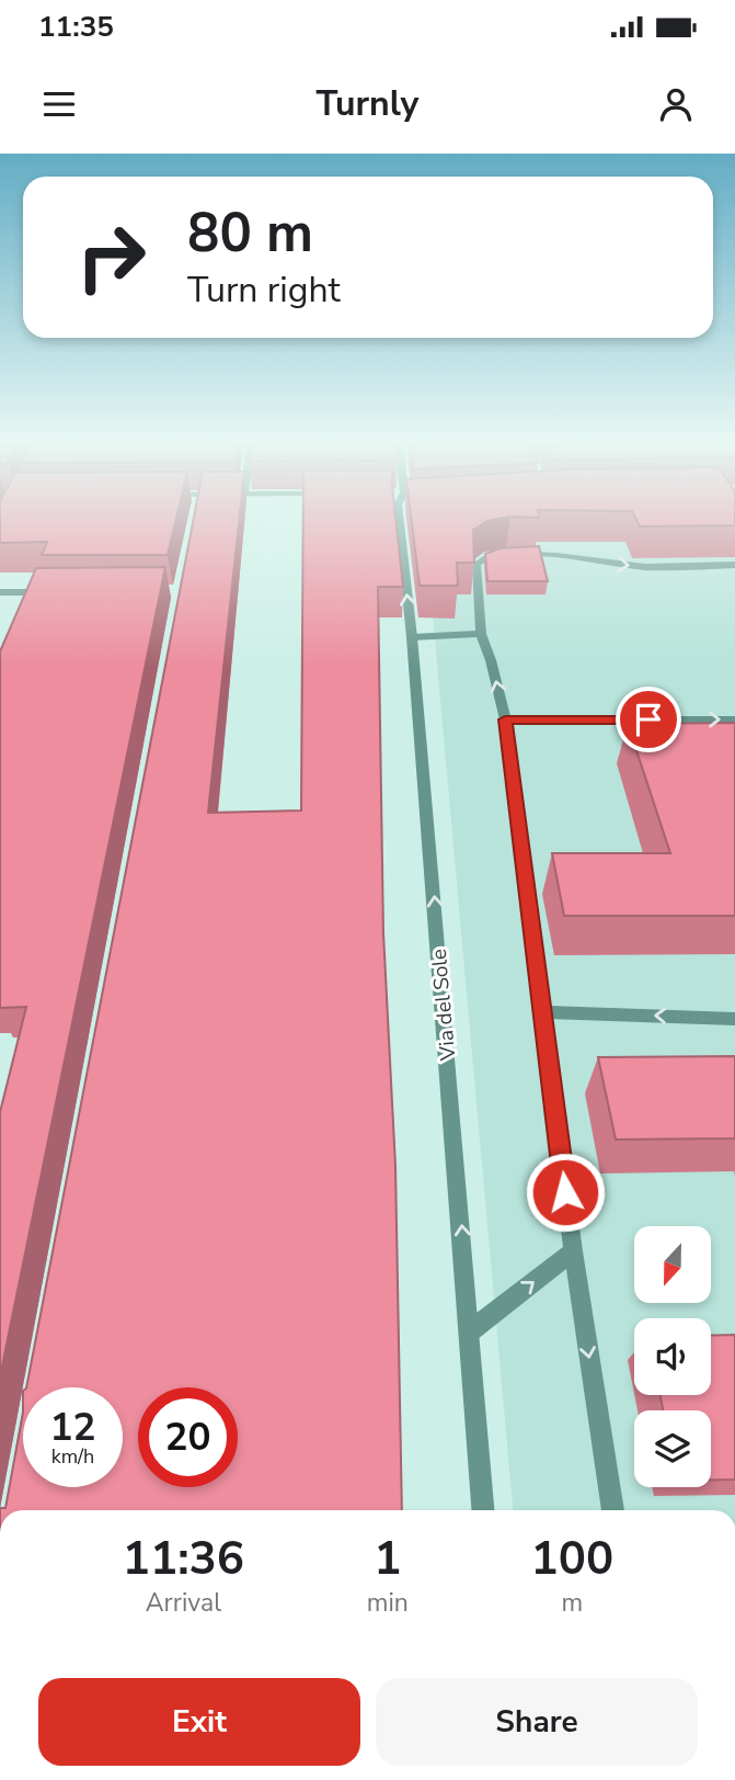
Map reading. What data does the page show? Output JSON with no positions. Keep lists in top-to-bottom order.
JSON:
{
  "streets": {
    "street": ["Via del Sole"]
  },
  "north": "bottom",
  "page": {
    "status": "11:35",
    "header": "Turnly",
    "turn": ["80 m", "Turn right"],
    "speed": "12 km/h",
    "limit": "20",
    "eta": [
      "11:36",
      "Arrival",
      "1",
      "min",
      "100",
      "m"
    ],
    "buttons": ["Exit", "Share"]
  }
}
